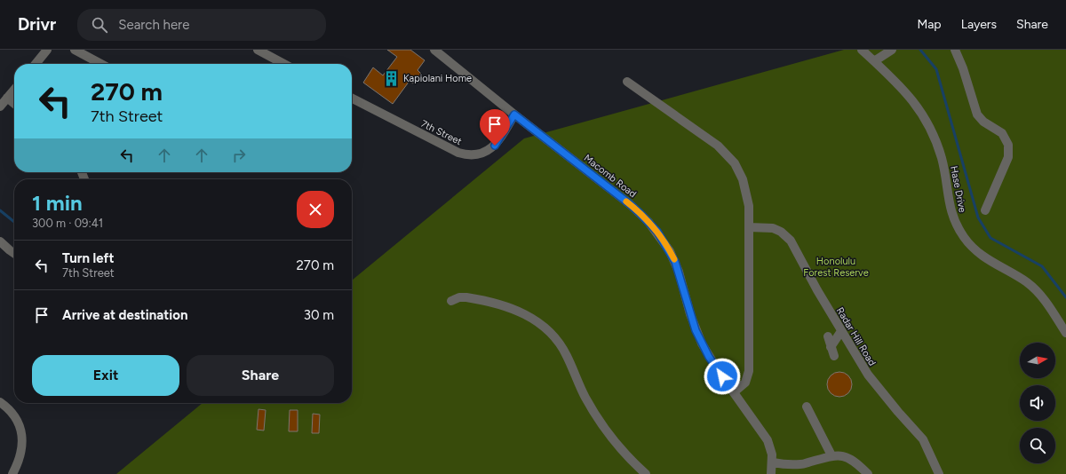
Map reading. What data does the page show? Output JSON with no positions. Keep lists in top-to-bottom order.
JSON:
{
  "streets": {
    "street": [
      "7th Street",
      "Macomb Road",
      "Hase Drive",
      "Radar Hill Road"
    ]
  },
  "crossings": [
    ["7th Street", "Macomb Road"]
  ],
  "parks": ["Honolulu Forest Reserve"],
  "places": {
    "building": ["Kapiolani Home"]
  },
  "north": "right",
  "page": {
    "header": "Drivr",
    "search": "Search here",
    "nav": ["Map", "Layers", "Share"],
    "turn": ["270 m", "7th Street"],
    "heading": ["1 min", "300 m · 09:41"],
    "list": [
      {
        "name": "Turn left",
        "note": "7th Street",
        "value": "270 m"
      },
      {
        "name": "Arrive at destination",
        "value": "30 m"
      }
    ],
    "buttons": ["Exit", "Share"]
  }
}
